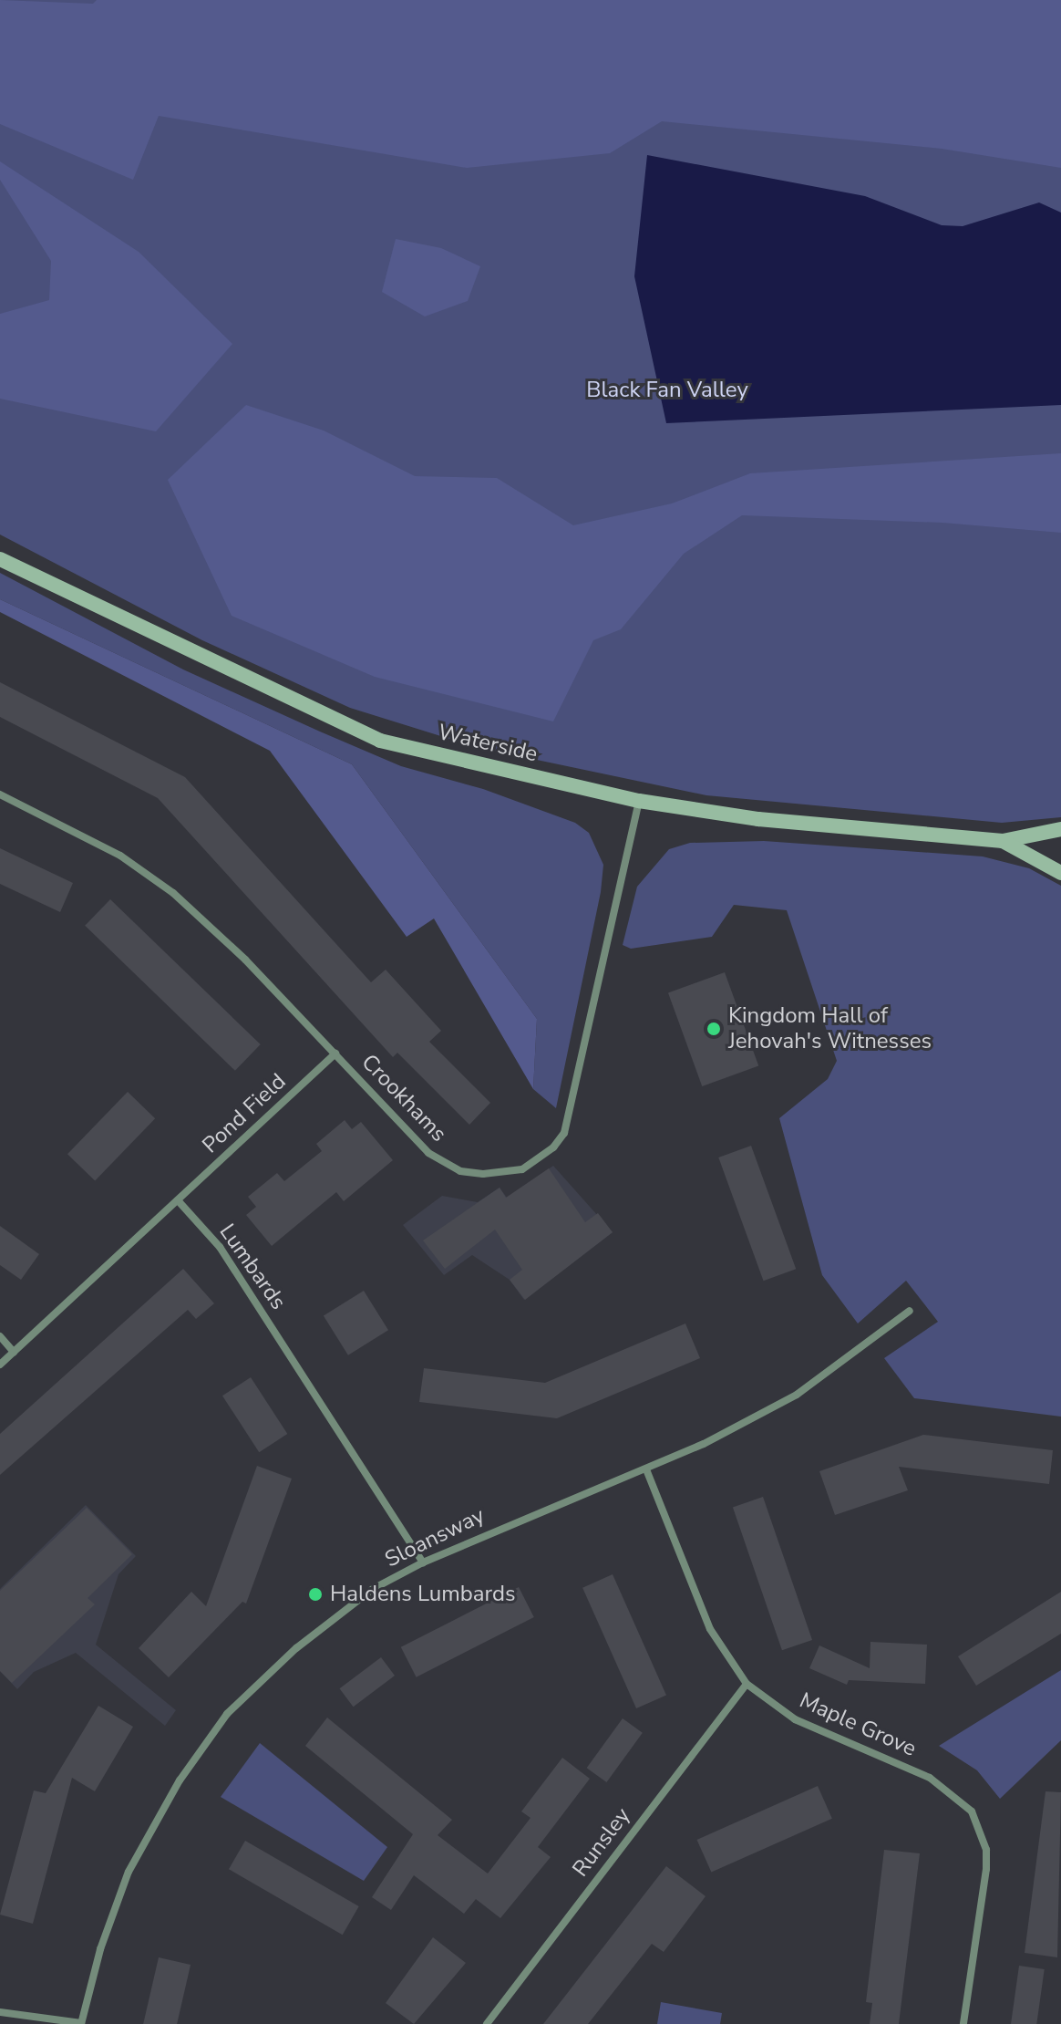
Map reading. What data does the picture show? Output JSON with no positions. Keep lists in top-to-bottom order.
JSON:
{
  "streets": {
    "main road": ["Waterside"],
    "street": [
      "Crookhams",
      "Pond Field",
      "Lumbards",
      "Sloansway",
      "Maple Grove",
      "Runsley"
    ]
  },
  "crossings": [
    ["Waterside", "Crookhams"],
    ["Crookhams", "Pond Field"],
    ["Pond Field", "Lumbards"],
    ["Lumbards", "Sloansway"],
    ["Sloansway", "Maple Grove"],
    ["Maple Grove", "Runsley"]
  ],
  "parks": ["Black Fan Valley"],
  "places": ["Kingdom Hall of Jehovah's Witnesses", "Haldens Lumbards"]
}
